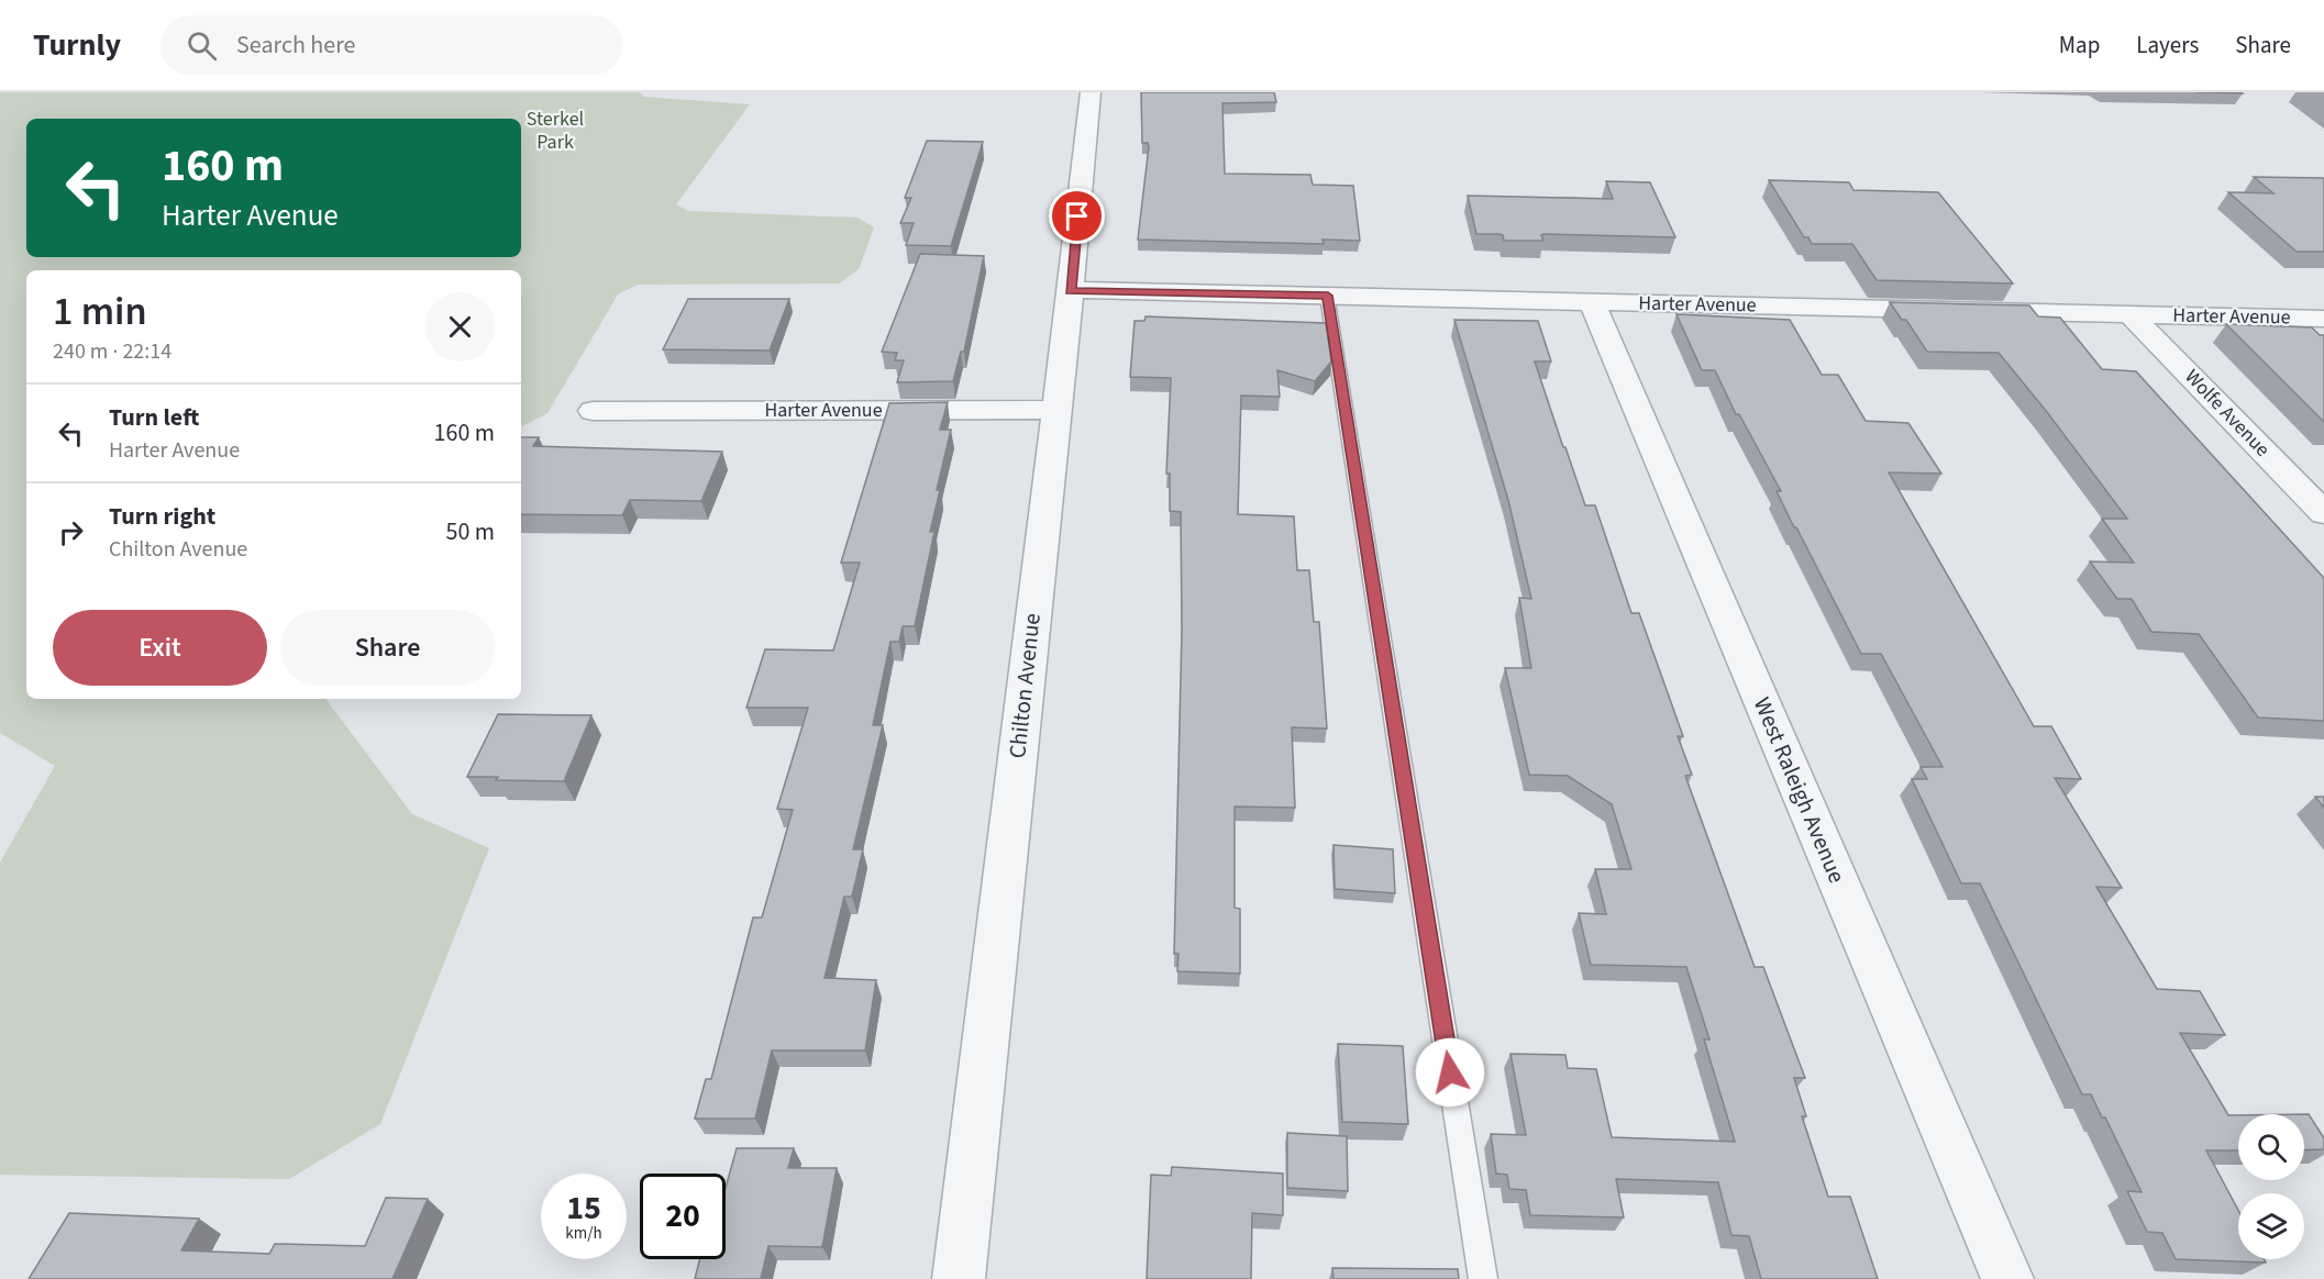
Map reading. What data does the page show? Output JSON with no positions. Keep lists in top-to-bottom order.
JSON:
{
  "streets": {
    "street": [
      "Harter Avenue",
      "Wolfe Avenue",
      "Chilton Avenue",
      "West Raleigh Avenue"
    ]
  },
  "crossings": [
    ["Harter Avenue", "Wolfe Avenue"],
    ["Harter Avenue", "Chilton Avenue"],
    ["Harter Avenue", "West Raleigh Avenue"]
  ],
  "parks": ["Sterkel Park"],
  "page": {
    "header": "Turnly",
    "search": "Search here",
    "nav": ["Map", "Layers", "Share"],
    "turn": ["160 m", "Harter Avenue"],
    "heading": ["1 min", "240 m · 22:14"],
    "list": [
      {
        "name": "Turn left",
        "note": "Harter Avenue",
        "value": "160 m"
      },
      {
        "name": "Turn right",
        "note": "Chilton Avenue",
        "value": "50 m"
      }
    ],
    "buttons": ["Exit", "Share"],
    "speed": "15 km/h",
    "limit": "20"
  }
}
